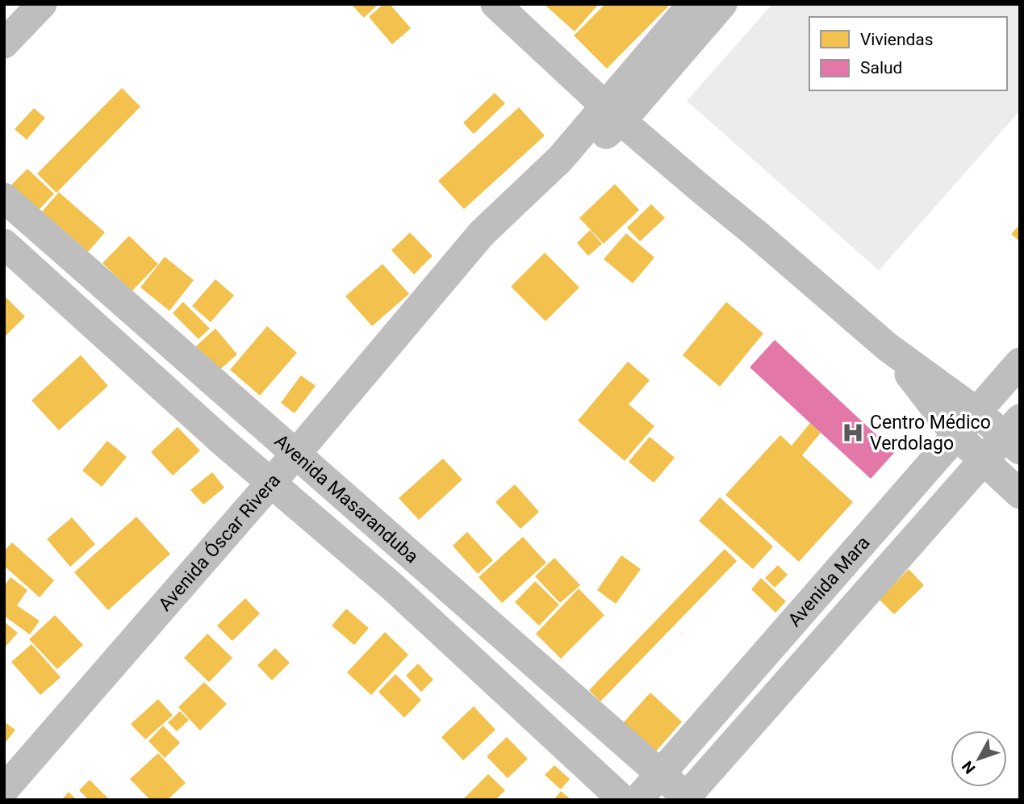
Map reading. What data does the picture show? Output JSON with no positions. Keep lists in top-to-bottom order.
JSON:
{
  "streets": {
    "street": ["Avenida Masaranduba", "Avenida Óscar Rivera", "Avenida Mara"]
  },
  "crossings": [
    ["Avenida Masaranduba", "Avenida Óscar Rivera"],
    ["Avenida Masaranduba", "Avenida Mara"]
  ],
  "places": {
    "hospital": ["Centro Médico Verdolago"]
  },
  "legend": ["Viviendas", "Salud"],
  "north": "bottom left"
}
